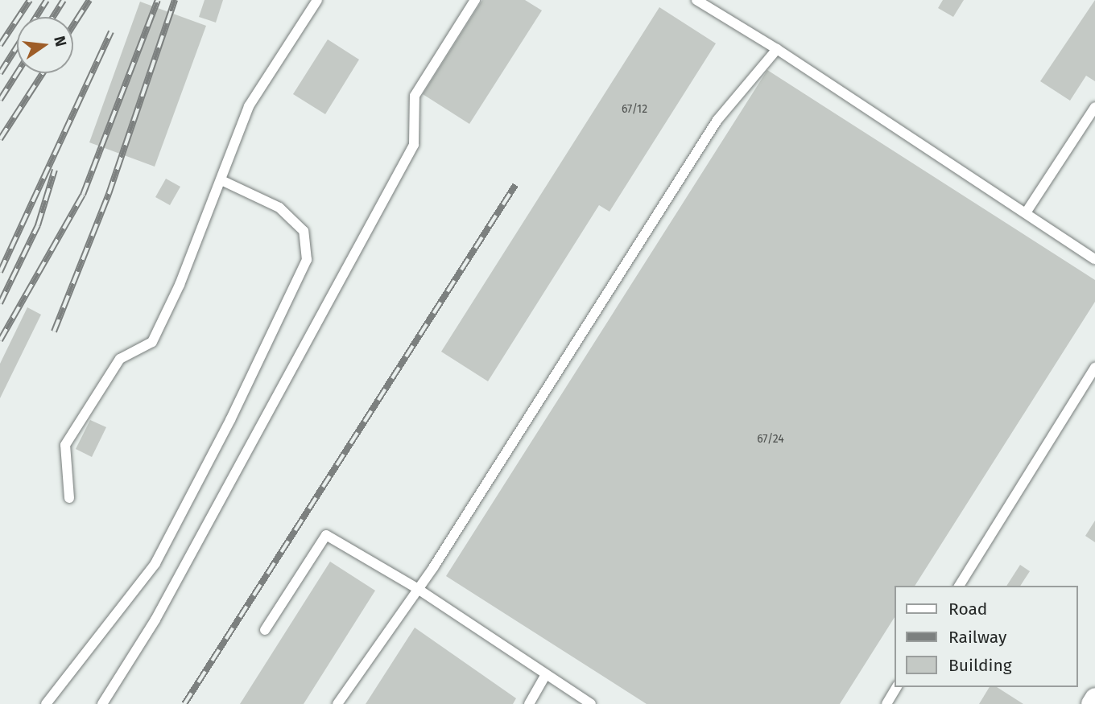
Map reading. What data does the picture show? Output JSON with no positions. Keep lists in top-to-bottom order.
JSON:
{
  "house_numbers": ["67/12", "67/24"],
  "legend": ["Road", "Railway", "Building"],
  "north": "right"
}
